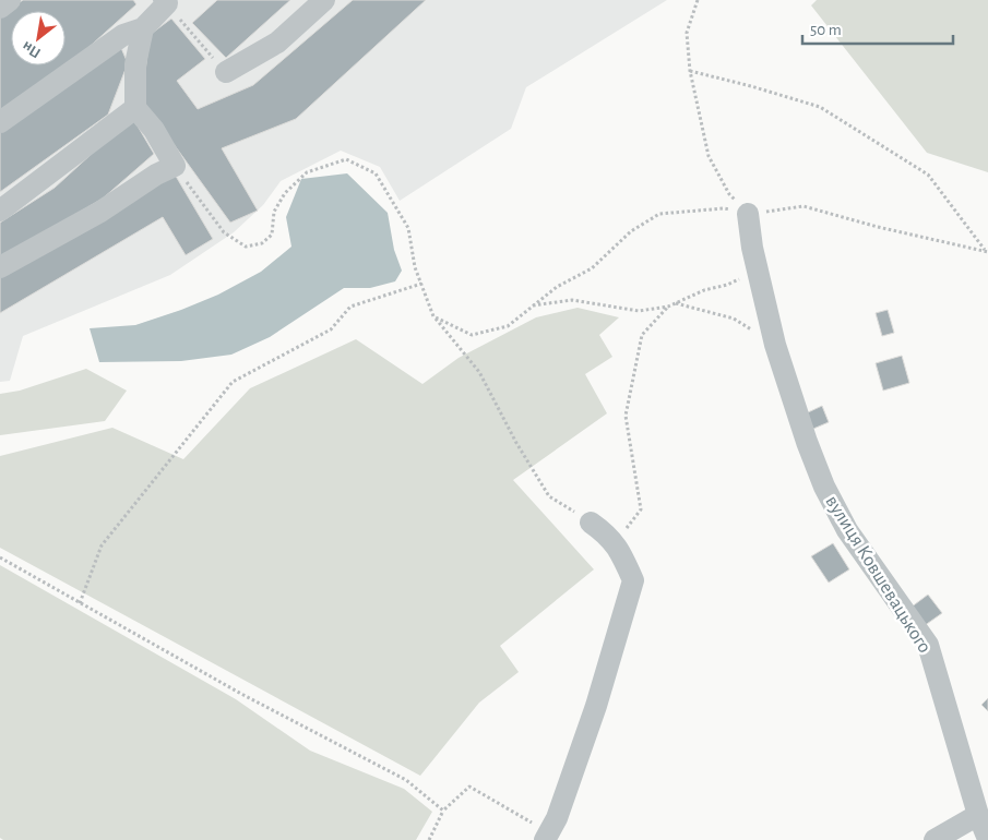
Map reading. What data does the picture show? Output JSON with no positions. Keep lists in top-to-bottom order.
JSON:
{
  "streets": {
    "street": ["вулиця Ковшевацького"]
  },
  "scale_bar": "50 m",
  "north": "bottom left"
}
